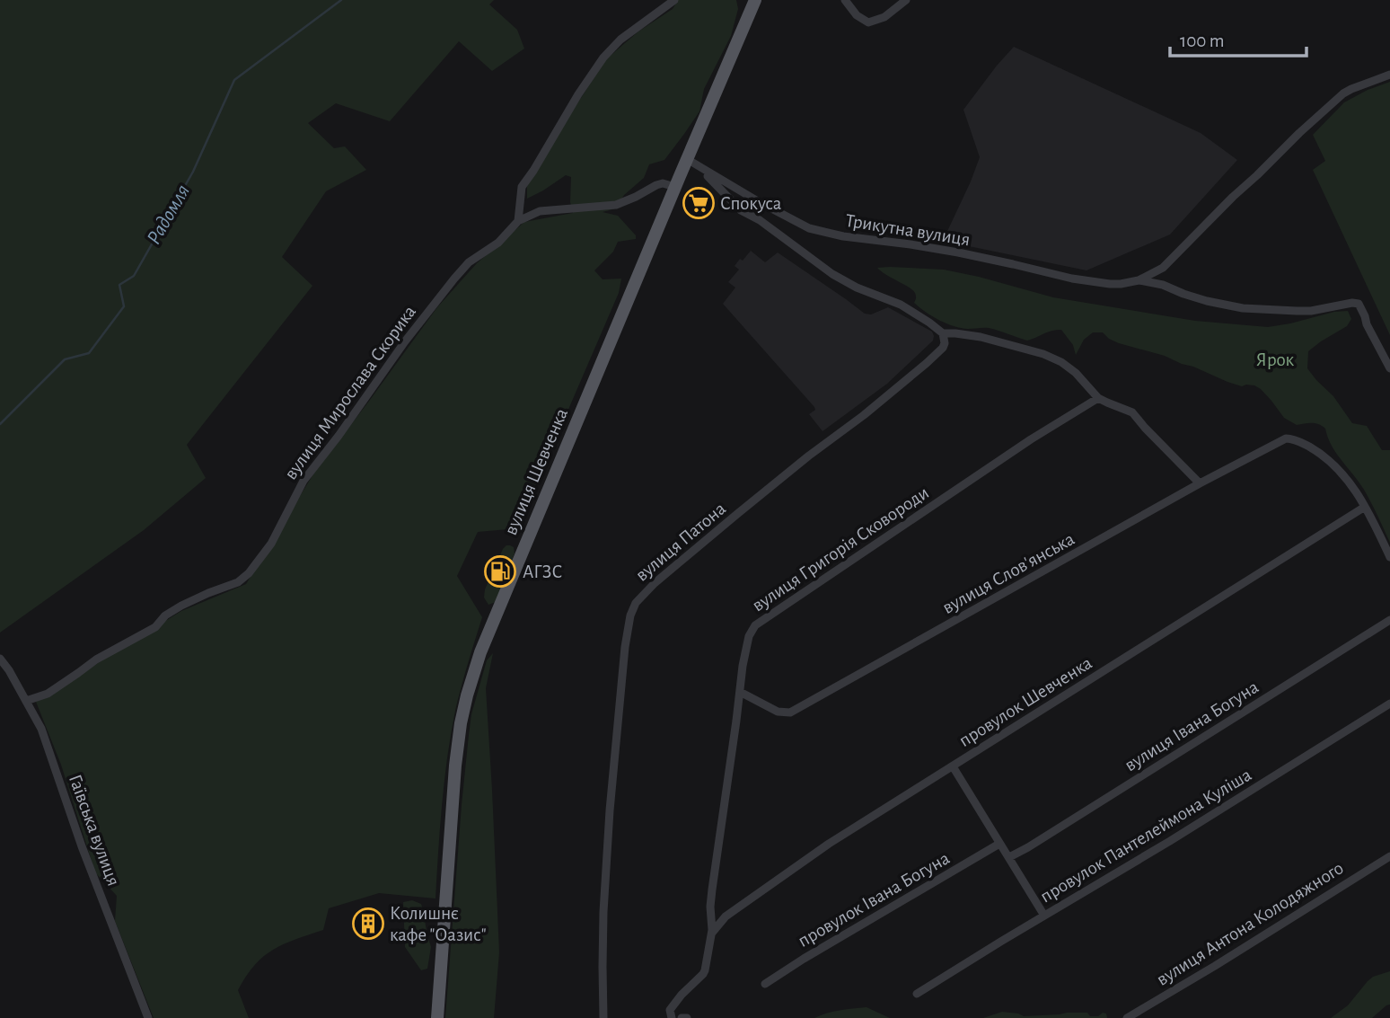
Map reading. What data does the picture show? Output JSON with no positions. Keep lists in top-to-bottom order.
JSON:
{
  "streets": {
    "main road": ["вулиця Шевченка"],
    "street": [
      "Трикутна вулиця",
      "вулиця Мирослава Скорика",
      "вулиця Патона",
      "вулиця Григорія Сковороди",
      "вулиця Слов'янська",
      "провулок Шевченка",
      "вулиця Івана Богуна",
      "Гаївська вулиця",
      "провулок Пантелеймона Куліша",
      "провулок Івана Богуна",
      "вулиця Антона Колодяжного"
    ]
  },
  "crossings": [
    ["Трикутна вулиця", "вулиця Шевченка"],
    ["вулиця Мирослава Скорика", "вулиця Шевченка"],
    ["вулиця Мирослава Скорика", "Гаївська вулиця"],
    ["вулиця Григорія Сковороди", "вулиця Слов'янська"],
    ["вулиця Григорія Сковороди", "провулок Шевченка"],
    ["вулиця Слов'янська", "провулок Шевченка"]
  ],
  "water": ["Радомля"],
  "parks": ["Ярок"],
  "places": {
    "supermarket": ["Спокуса"],
    "fuel station": ["АГЗС"],
    "building": ["Колишнє кафе \"Оазис\""]
  },
  "scale_bar": "100 m"
}
